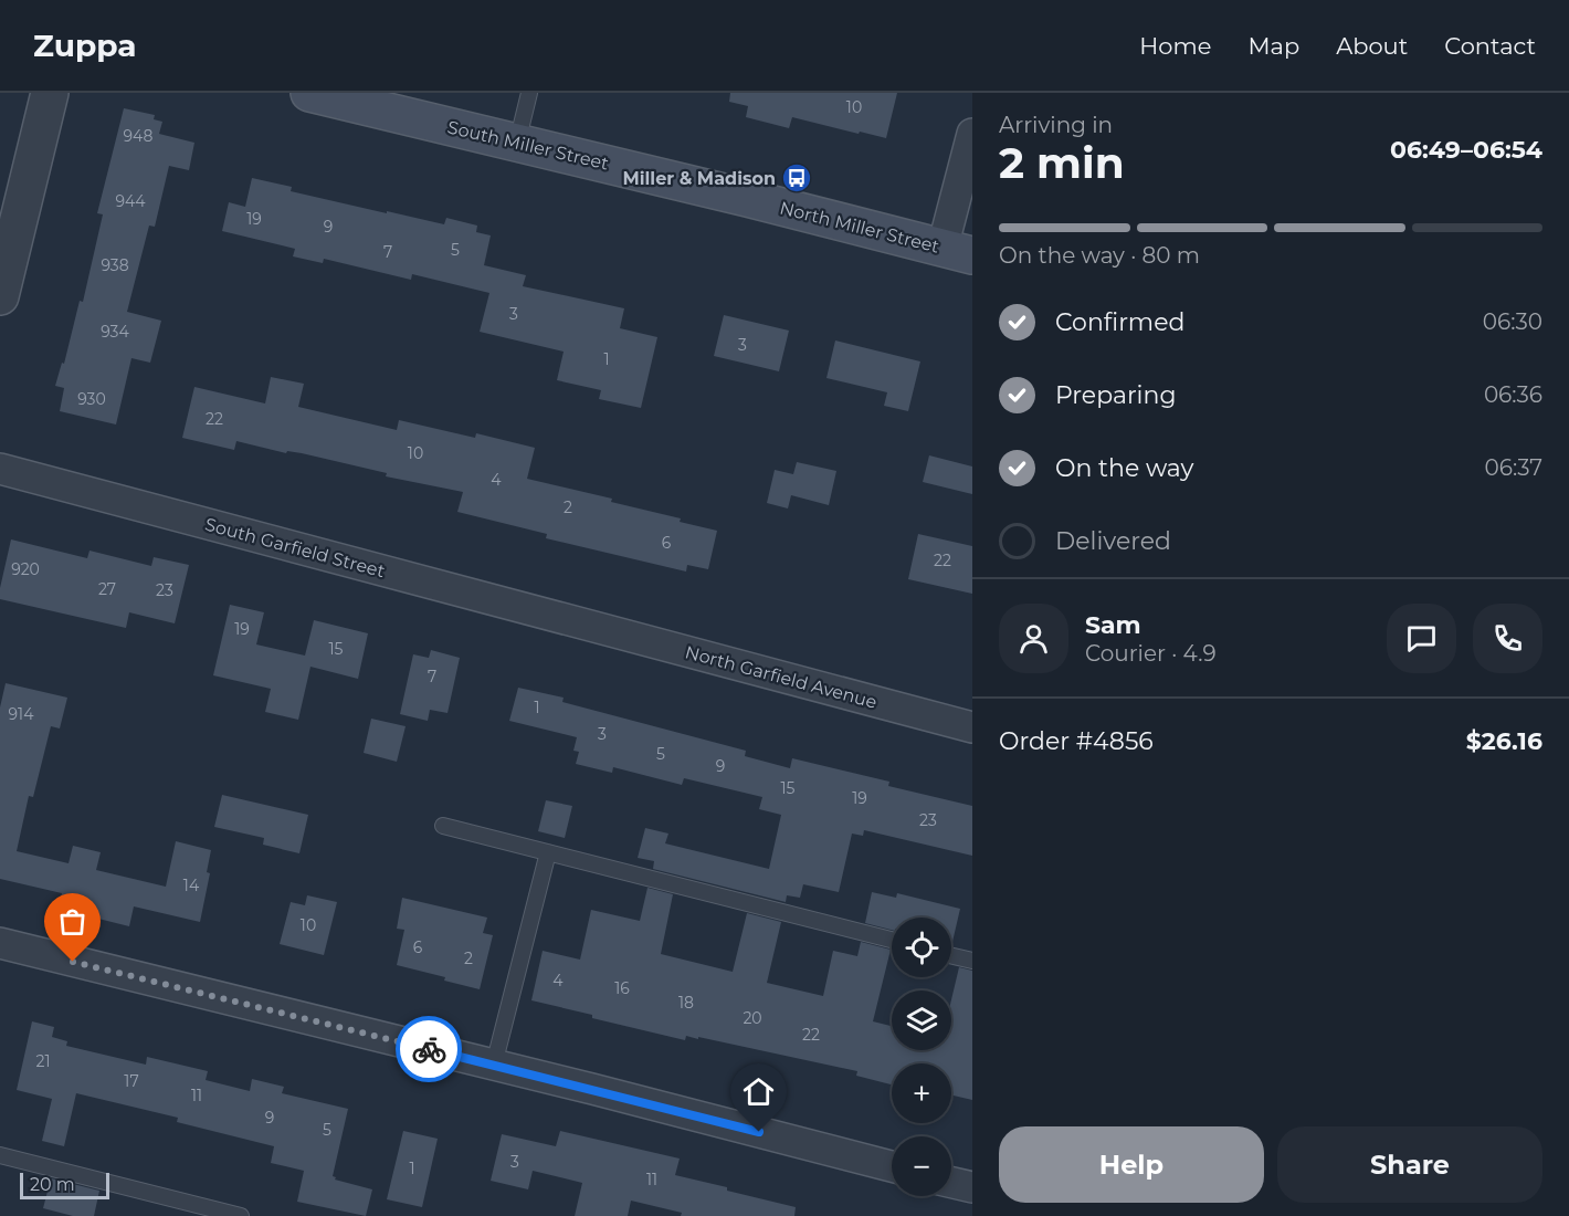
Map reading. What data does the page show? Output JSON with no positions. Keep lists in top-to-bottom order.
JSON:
{
  "streets": {
    "main road": ["South Miller Street", "North Miller Street"],
    "street": ["South Garfield Street", "North Garfield Avenue"]
  },
  "crossings": [
    ["South Miller Street", "North Miller Street"],
    ["South Garfield Street", "North Garfield Avenue"]
  ],
  "places": {
    "bus stop": ["Miller & Madison"]
  },
  "house_numbers": [
    "10",
    "948",
    "944",
    "19",
    "9",
    "5",
    "7",
    "938",
    "3",
    "934",
    "3",
    "1",
    "930",
    "22",
    "10",
    "4",
    "2",
    "6",
    "22",
    "920",
    "27",
    "23",
    "19",
    "15",
    "7",
    "1",
    "914",
    "3",
    "5",
    "9",
    "15",
    "19",
    "23",
    "14",
    "10",
    "6",
    "2",
    "4",
    "16",
    "18",
    "20",
    "22",
    "21",
    "17",
    "11",
    "9",
    "5",
    "3",
    "1",
    "11"
  ],
  "scale_bar": "20 m",
  "page": {
    "header": "Zuppa",
    "nav": [
      "Home",
      "Map",
      "About",
      "Contact"
    ],
    "heading": ["2 min", "Arriving in", "06:49–06:54"],
    "panel": [
      "Sam",
      "Courier · 4.9",
      "Order #4856",
      "$26.16"
    ],
    "bar": "On the way · 80 m",
    "list": [
      ["Confirmed", "06:30"],
      ["Preparing", "06:36"],
      ["On the way", "06:37"],
      "Delivered"
    ],
    "map_buttons": ["+", "−"],
    "buttons": ["Help", "Share"],
    "scale": "20 m"
  }
}
